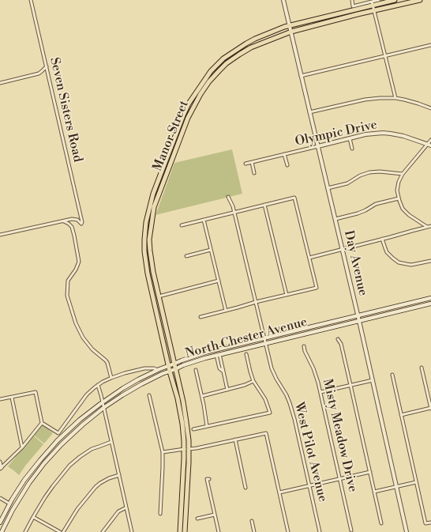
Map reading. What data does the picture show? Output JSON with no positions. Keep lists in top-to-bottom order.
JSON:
{
  "streets": {
    "main road": ["Manor Street", "North Chester Avenue"],
    "street": [
      "Seven Sisters Road",
      "Olympic Drive",
      "Day Avenue",
      "Misty Meadow Drive",
      "West Pilot Avenue"
    ]
  },
  "crossings": [
    ["Olympic Drive", "Day Avenue"],
    ["Manor Street", "Day Avenue"],
    ["Manor Street", "North Chester Avenue"],
    ["Day Avenue", "North Chester Avenue"],
    ["North Chester Avenue", "West Pilot Avenue"]
  ]
}
